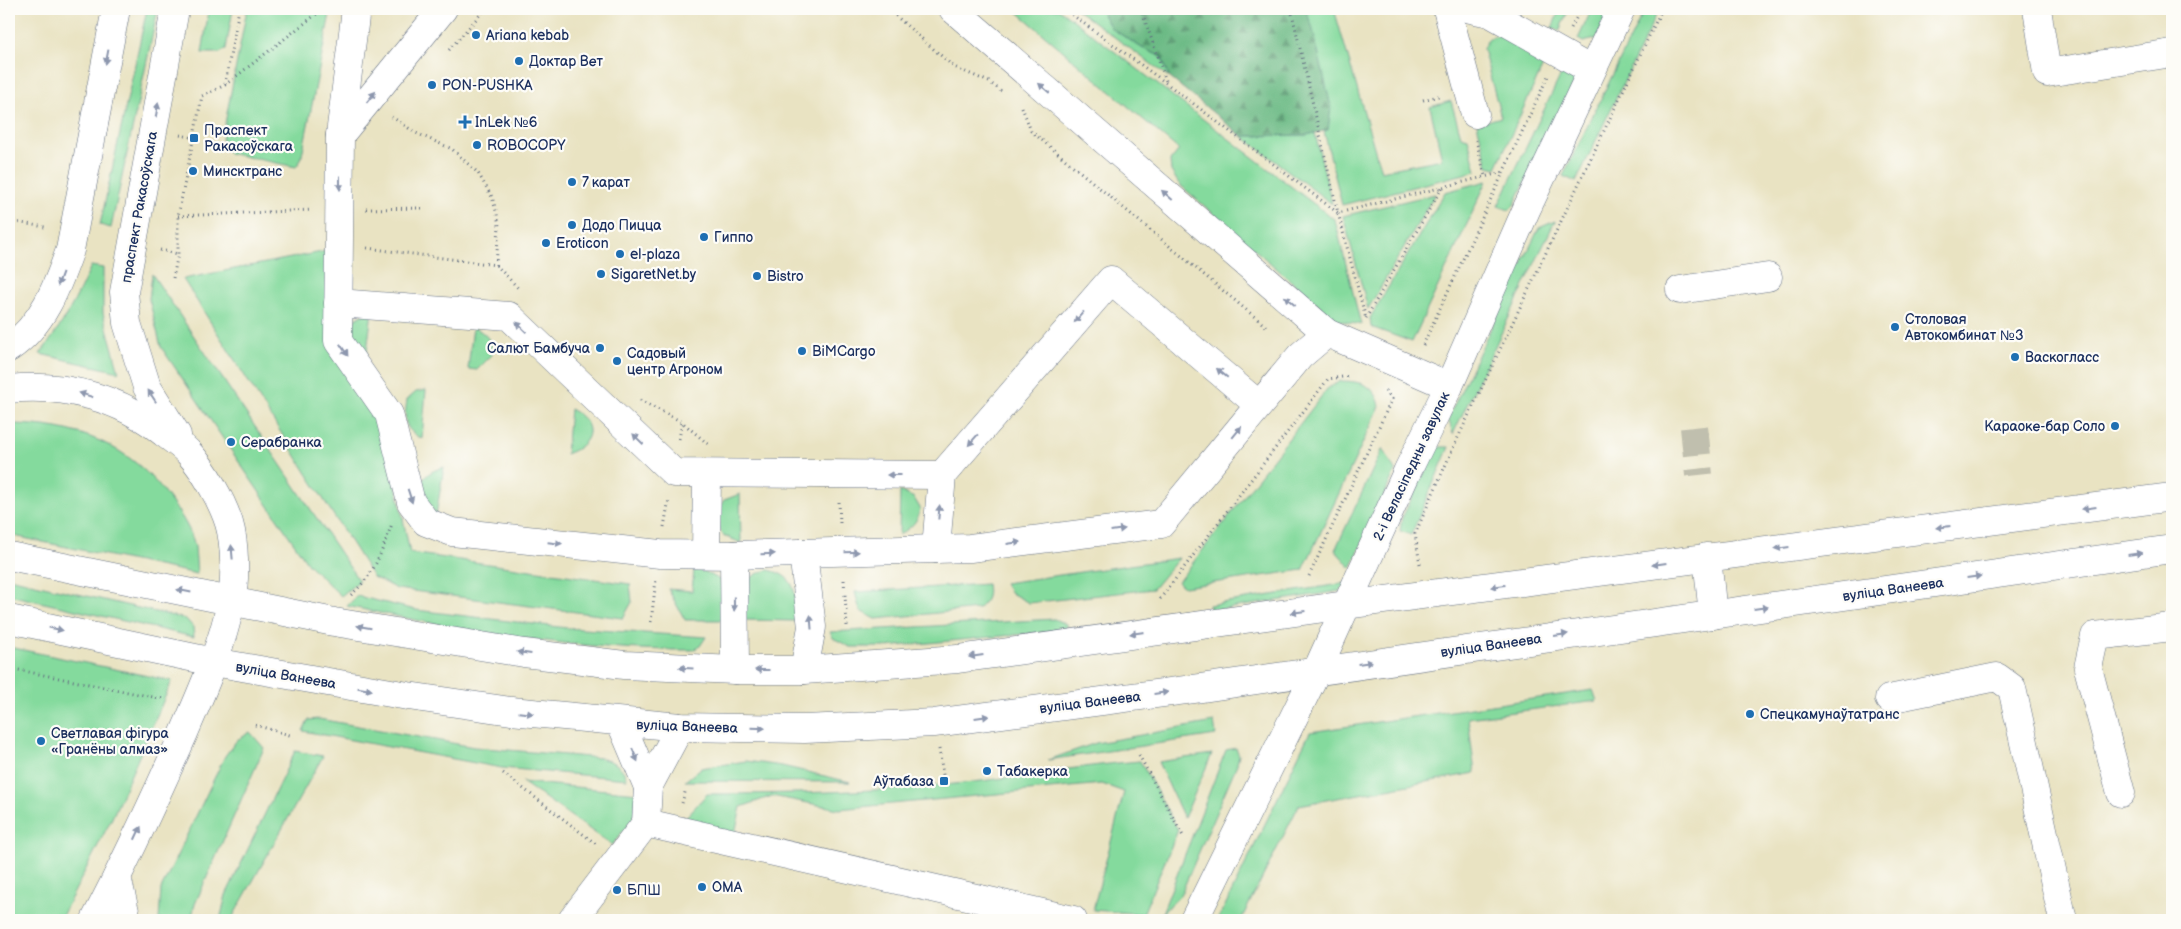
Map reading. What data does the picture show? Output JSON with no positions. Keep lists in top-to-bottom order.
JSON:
{
  "streets": {
    "main road": ["праспект Ракасоўскага", "2-і Веласіпедны завулак", "вуліца Ванеева"]
  },
  "crossings": [
    ["праспект Ракасоўскага", "вуліца Ванеева"],
    ["2-і Веласіпедны завулак", "вуліца Ванеева"]
  ],
  "places": {
    "other": [
      "Ariana kebab",
      "Доктар Вет",
      "PON-PUSHKA",
      "ROBOCOPY",
      "Минсктранс",
      "7 карат",
      "Додо Пицца",
      "Гиппо",
      "Eroticon",
      "el-plaza",
      "SigaretNet.by",
      "Bistro",
      "Столовая Автокомбинат №3",
      "Салют Бамбуча",
      "BiMCargo",
      "Васкогласс",
      "Садовый центр Агроном",
      "Караоке-бар Соло",
      "Серабранка",
      "Спецкамунаўтатранс",
      "Светлавая фігура «Гранёны алмаз»",
      "Табакерка",
      "ОМА",
      "БПШ"
    ],
    "health": ["InLek №6"],
    "transit": ["Праспект Ракасоўскага", "Аўтабаза"]
  }
}
